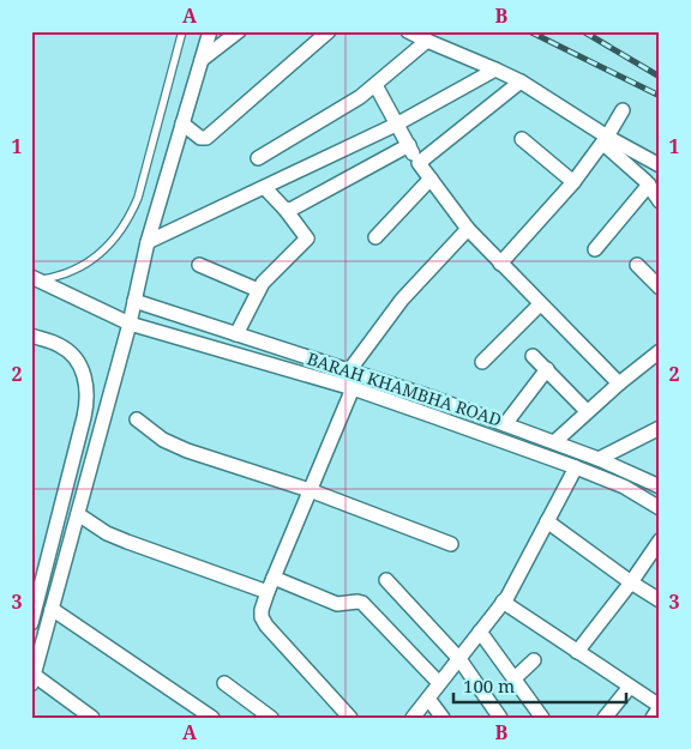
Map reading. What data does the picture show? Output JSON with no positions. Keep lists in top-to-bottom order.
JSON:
{
  "streets": {
    "street": ["BARAH KHAMBHA ROAD"]
  },
  "scale_bar": "100 m",
  "grid": {
    "columns": ["A", "B"],
    "rows": ["1", "2", "3"]
  }
}
